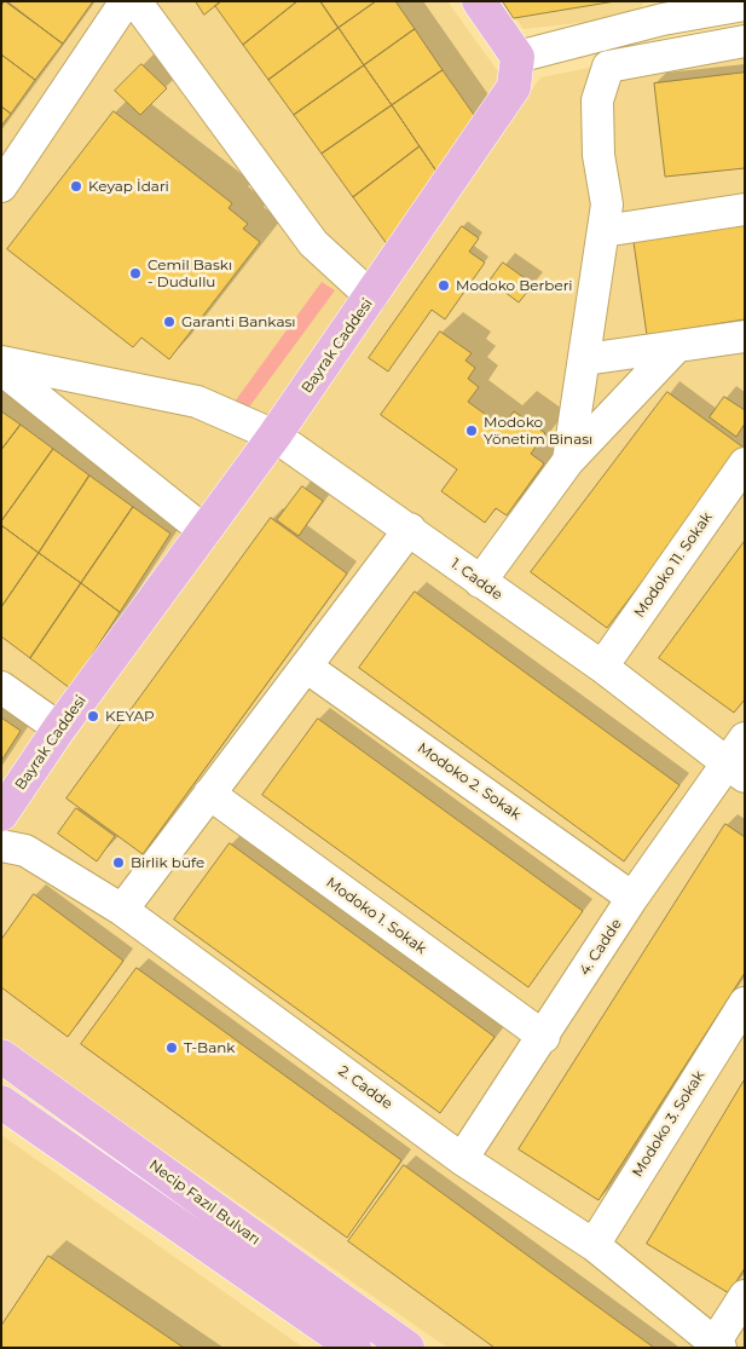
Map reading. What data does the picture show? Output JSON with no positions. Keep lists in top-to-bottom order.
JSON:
{
  "streets": {
    "main road": ["Bayrak Caddesi", "Necip Fazıl Bulvarı"],
    "street": [
      "Modoko 11. Sokak",
      "1. Cadde",
      "Modoko 2. Sokak",
      "Modoko 1. Sokak",
      "4. Cadde",
      "2. Cadde",
      "Modoko 3. Sokak"
    ]
  },
  "crossings": [
    ["Bayrak Caddesi", "1. Cadde"],
    ["Modoko 11. Sokak", "1. Cadde"],
    ["1. Cadde", "4. Cadde"],
    ["Modoko 2. Sokak", "4. Cadde"],
    ["Modoko 1. Sokak", "4. Cadde"],
    ["4. Cadde", "2. Cadde"],
    ["2. Cadde", "Modoko 3. Sokak"]
  ],
  "places": [
    "Keyap İdari",
    "Cemil Baskı - Dudullu",
    "Modoko Berberi",
    "Garanti Bankası",
    "Modoko Yönetim Binası",
    "KEYAP",
    "Birlik büfe",
    "T-Bank"
  ]
}
